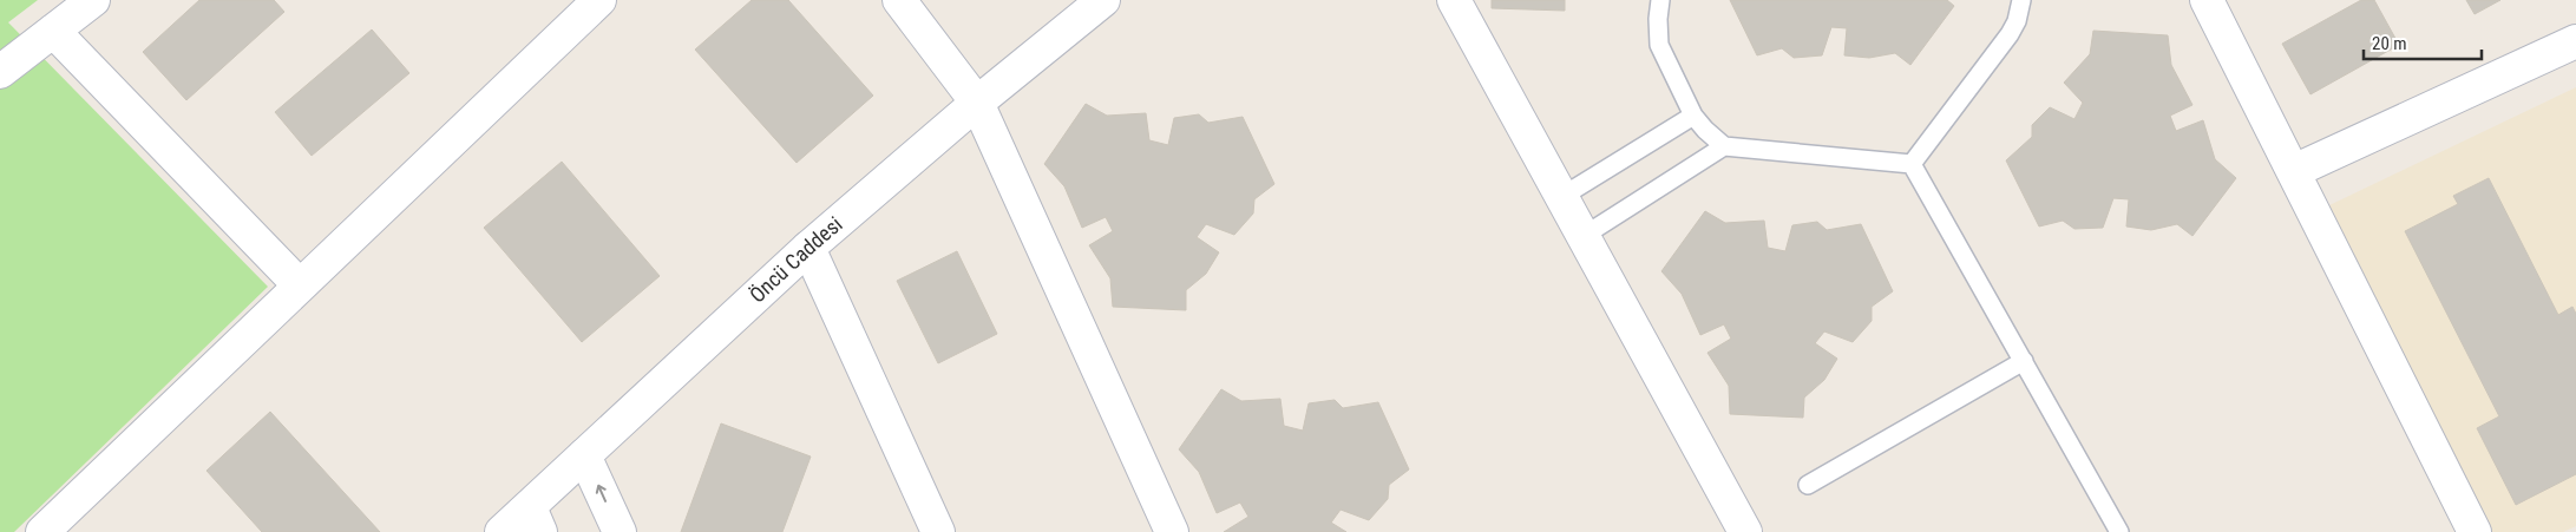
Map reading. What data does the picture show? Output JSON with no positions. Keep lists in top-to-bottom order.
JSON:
{
  "streets": {
    "street": ["Öncü Caddesi"]
  },
  "scale_bar": "20 m"
}
